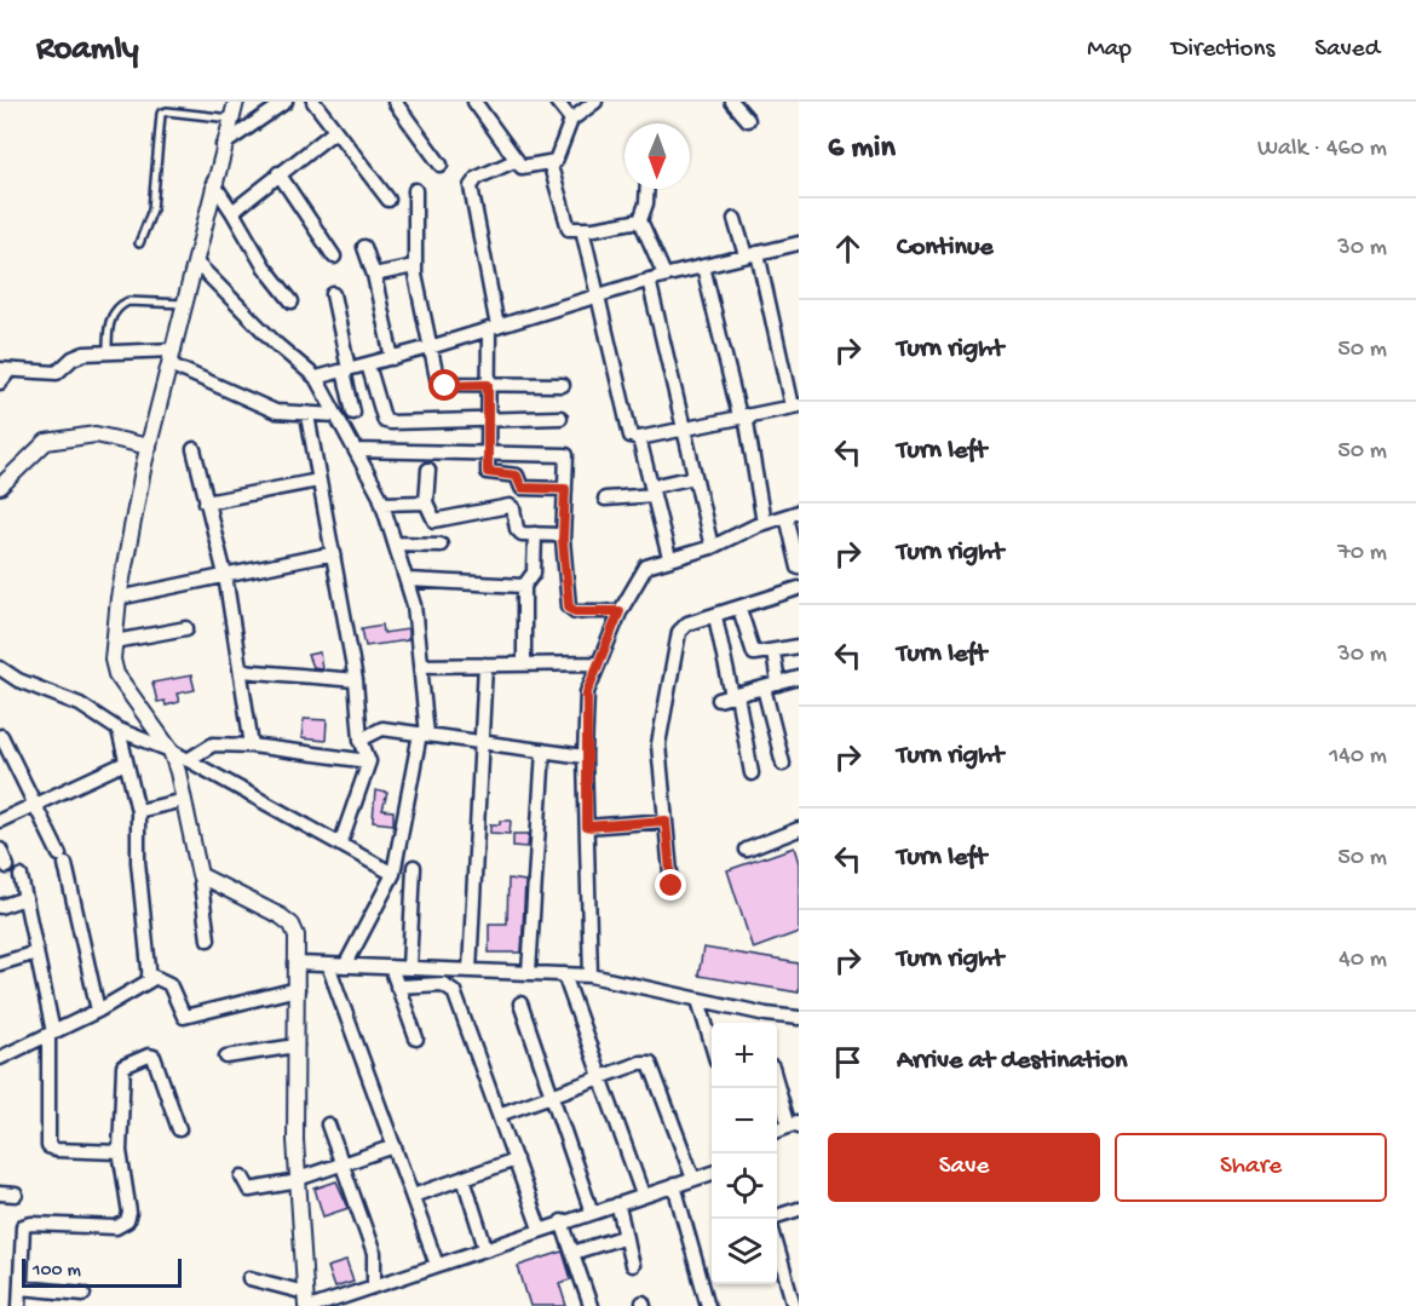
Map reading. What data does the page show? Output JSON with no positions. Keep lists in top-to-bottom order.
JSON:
{
  "scale_bar": "100 m",
  "north": "bottom",
  "page": {
    "header": "Roamly",
    "nav": ["Map", "Directions", "Saved"],
    "heading": ["6 min", "Walk · 460 m"],
    "list": [
      ["Continue", "30 m"],
      ["Turn right", "50 m"],
      ["Turn left", "50 m"],
      ["Turn right", "70 m"],
      ["Turn left", "30 m"],
      ["Turn right", "140 m"],
      ["Turn left", "50 m"],
      ["Turn right", "40 m"],
      "Arrive at destination"
    ],
    "map_buttons": ["+", "−"],
    "buttons": ["Save", "Share"],
    "scale": "100 m"
  }
}
